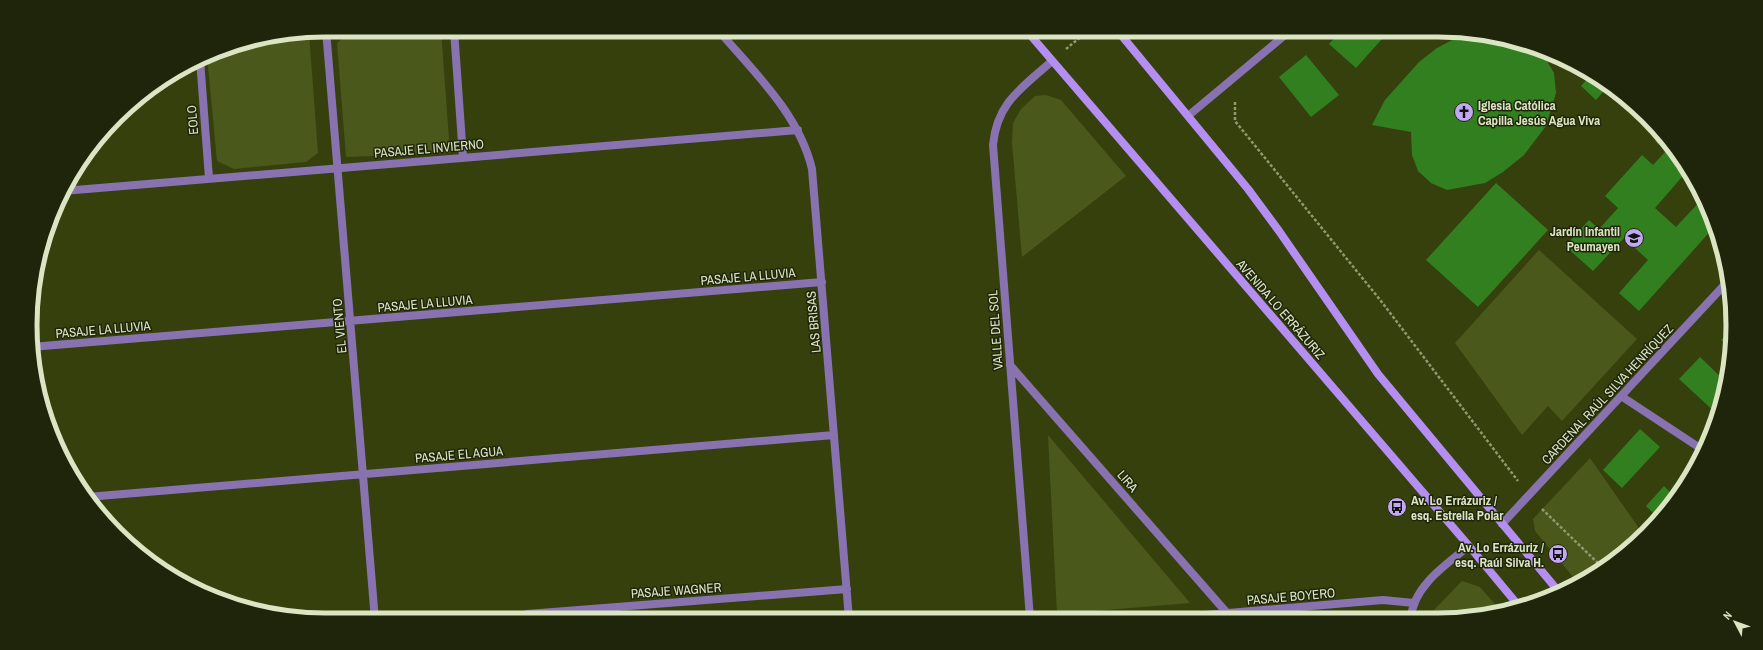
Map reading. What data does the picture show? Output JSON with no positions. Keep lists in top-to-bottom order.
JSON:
{
  "streets": {
    "main road": ["AVENIDA LO ERRÁZURIZ"],
    "street": [
      "EOLO",
      "PASAJE EL INVIERNO",
      "PASAJE LA LLUVIA",
      "LAS BRISAS",
      "EL VIENTO",
      "VALLE DEL SOL",
      "CARDENAL RAÚL SILVA HENRÍQUEZ",
      "PASAJE EL AGUA",
      "LIRA",
      "PASAJE WAGNER",
      "PASAJE BOYERO"
    ]
  },
  "crossings": [
    ["EOLO", "PASAJE EL INVIERNO"],
    ["PASAJE EL INVIERNO", "LAS BRISAS"],
    ["PASAJE EL INVIERNO", "EL VIENTO"],
    ["PASAJE LA LLUVIA", "LAS BRISAS"],
    ["PASAJE LA LLUVIA", "EL VIENTO"],
    ["AVENIDA LO ERRÁZURIZ", "VALLE DEL SOL"],
    ["LAS BRISAS", "PASAJE EL AGUA"],
    ["LAS BRISAS", "PASAJE WAGNER"],
    ["EL VIENTO", "PASAJE EL AGUA"],
    ["VALLE DEL SOL", "LIRA"],
    ["LIRA", "PASAJE BOYERO"]
  ],
  "places": {
    "church": ["Iglesia Católica Capilla Jesús Agua Viva"],
    "school or university": ["Jardín Infantil Peumayen"],
    "bus stop": ["Av. Lo Errázuriz / esq. Estrella Polar", "Av. Lo Errázuriz / esq. Raúl Silva H."]
  },
  "north": "top left"
}
